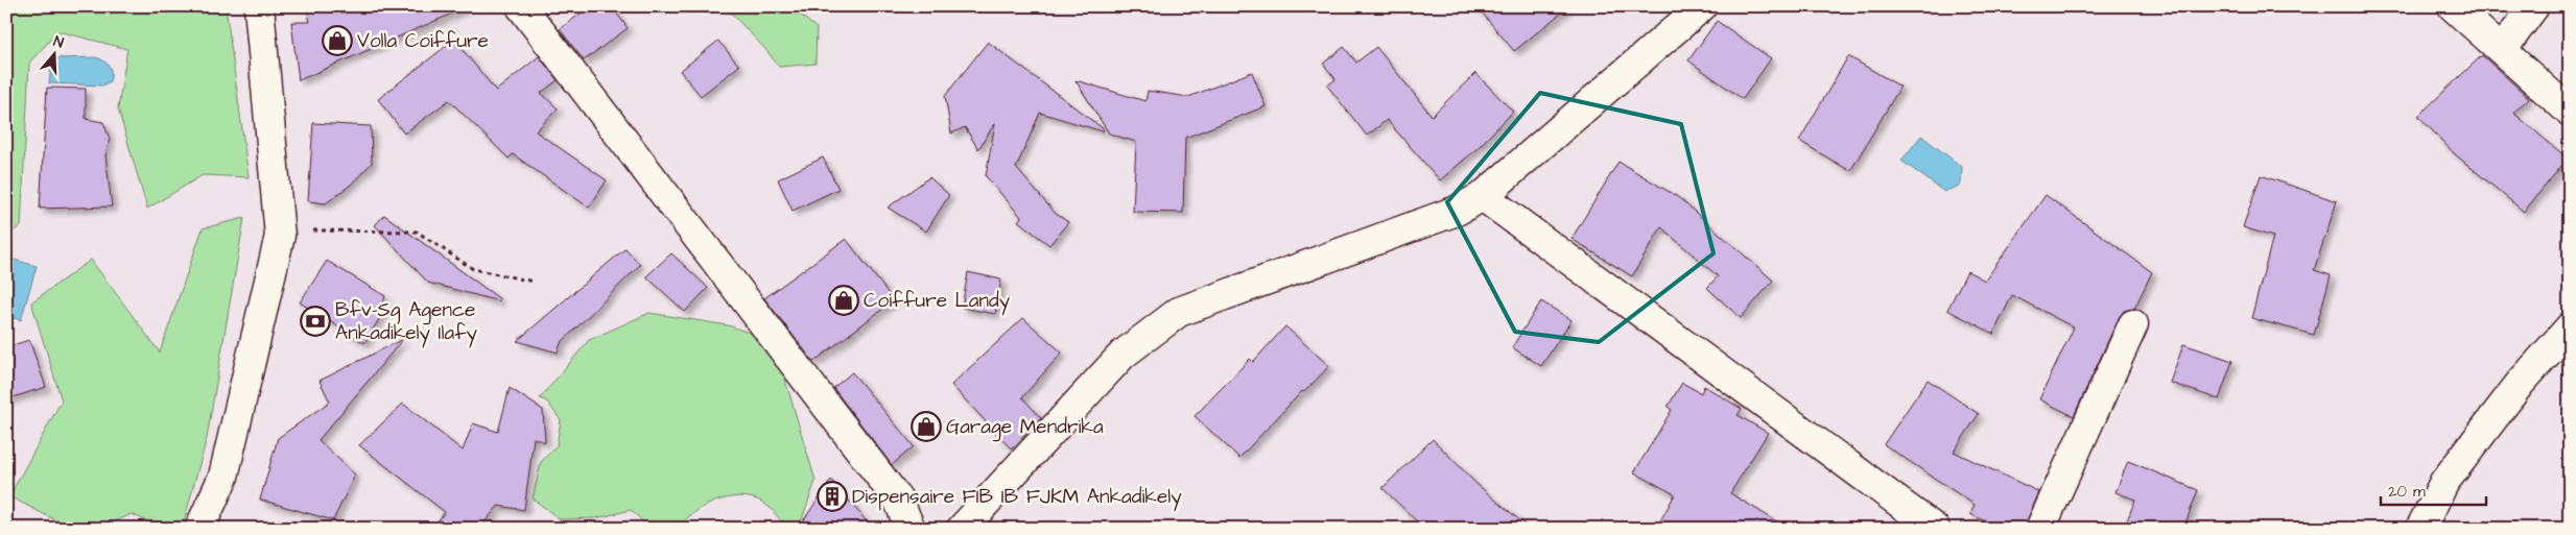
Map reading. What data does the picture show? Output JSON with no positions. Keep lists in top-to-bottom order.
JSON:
{
  "places": {
    "shop": ["Volla Coiffure", "Coiffure Landy", "Garage Mendrika"],
    "bank": ["Bfv-Sg Agence Ankadikely Ilafy"],
    "building": ["Dispensaire FIB IB FJKM Ankadikely"]
  },
  "scale_bar": "20 m",
  "north": "top"
}
